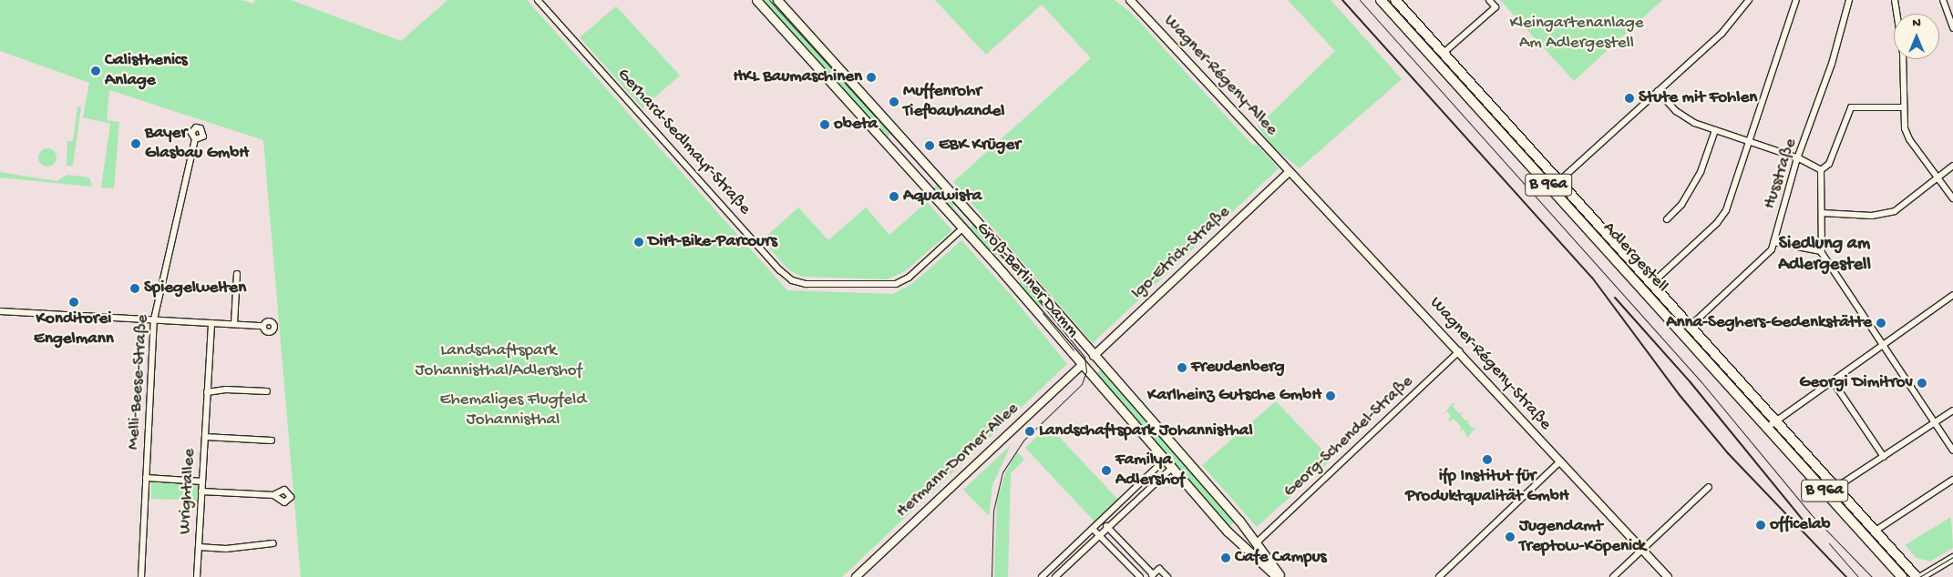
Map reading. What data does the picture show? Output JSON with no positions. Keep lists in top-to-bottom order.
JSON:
{
  "streets": {
    "main road": ["B 96a", "Adlergestell", "Groß-Berliner Damm"],
    "street": [
      "Wagner-Régeny-Allee",
      "Gerhard-Sedlmayr-Straße",
      "Husstraße",
      "Igo-Etrich-Straße",
      "Wagner-Régeny-Straße",
      "Melli-Beese-Straße",
      "Georg-Schendel-Straße",
      "Hermann-Dorner-Allee",
      "Wrightallee"
    ]
  },
  "crossings": [
    ["Wagner-Régeny-Allee", "Igo-Etrich-Straße"],
    ["Wagner-Régeny-Allee", "Wagner-Régeny-Straße"],
    ["Gerhard-Sedlmayr-Straße", "Groß-Berliner Damm"],
    ["Husstraße", "Adlergestell"],
    ["Igo-Etrich-Straße", "Groß-Berliner Damm"],
    ["Igo-Etrich-Straße", "Wagner-Régeny-Straße"],
    ["Groß-Berliner Damm", "Georg-Schendel-Straße"],
    ["Groß-Berliner Damm", "Hermann-Dorner-Allee"],
    ["Wagner-Régeny-Straße", "Georg-Schendel-Straße"]
  ],
  "districts": ["Siedlung am Adlergestell"],
  "parks": ["Kleingartenanlage Am Adlergestell", "Landschaftspark Johannisthal/Adlershof", "Ehemaliges Flugfeld Johannisthal"],
  "places": [
    "Calisthenics Anlage",
    "HKL Baumaschinen",
    "Stute mit Fohlen",
    "Muffenrohr Tiefbauhandel",
    "obeta",
    "Bayer Glasbau GmbH",
    "EBK Krüger",
    "Aquawista",
    "Dirt-Bike-Parcours",
    "Spiegelwelten",
    "Konditorei Engelmann",
    "Anna-Seghers-Gedenkstätte",
    "Freudenberg",
    "Georgi Dimitrov",
    "Karlheinz Gutsche GmbH",
    "Landschaftspark Johannisthal",
    "ifp Institut für Produktqualität GmbH",
    "Familya Adlershof",
    "officelab",
    "Jugendamt Treptow-Köpenick",
    "Cafe Campus"
  ],
  "north": "top"
}
